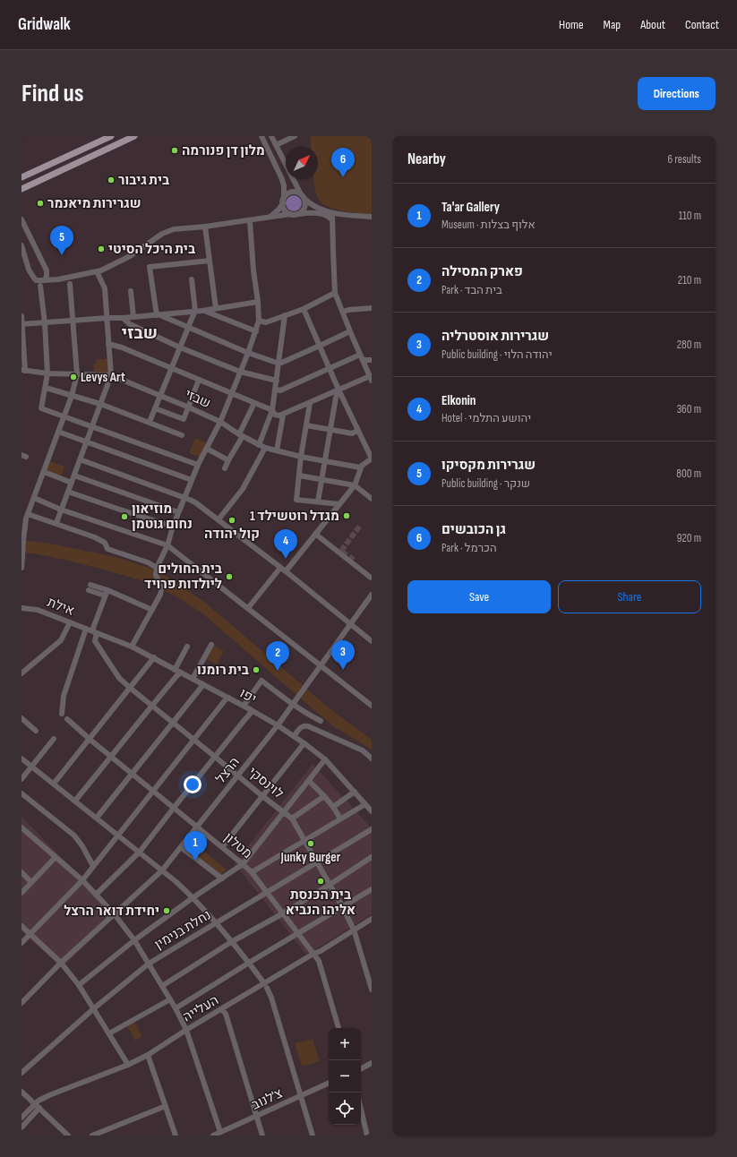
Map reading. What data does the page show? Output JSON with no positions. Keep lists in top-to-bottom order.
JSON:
{
  "streets": {
    "street": [
      "שבזי",
      "אילת",
      "יפו",
      "הרצל",
      "לוינסקי",
      "מטלון",
      "נחלת בנימין",
      "העלייה",
      "צ'לנוב"
    ]
  },
  "crossings": [
    ["אילת", "יפו"],
    ["אילת", "לוינסקי"],
    ["יפו", "הרצל"],
    ["יפו", "לוינסקי"],
    ["הרצל", "לוינסקי"],
    ["הרצל", "מטלון"],
    ["לוינסקי", "נחלת בנימין"],
    ["לוינסקי", "העלייה"],
    ["מטלון", "נחלת בנימין"],
    ["מטלון", "העלייה"]
  ],
  "districts": ["שבזי"],
  "places": [
    "מלון דן פנורמה",
    "בית גיבור",
    "שגרירות מיאנמר",
    "בית היכל הסיטי",
    "Levys Art",
    "מגדל רוטשילד 1",
    "מוזיאון נחום גוטמן",
    "קול יהודה",
    "בית החולים ליולדות פרויד",
    "בית רומנו",
    "Junky Burger",
    "בית הכנסת אליהו הנביא",
    "יחידת דואר הרצל"
  ],
  "north": "top right",
  "page": {
    "header": "Gridwalk",
    "nav": [
      "Home",
      "Map",
      "About",
      "Contact"
    ],
    "buttons": [
      "Directions",
      ["Save", "Share"]
    ],
    "title": "Find us",
    "heading": ["Nearby", "6 results"],
    "pins": [
      "6",
      "5",
      "4",
      "3",
      "2",
      "1"
    ],
    "list": [
      {
        "mark": "1",
        "name": "Ta'ar Gallery",
        "note": "Museum · אלוף בצלות",
        "value": "110 m"
      },
      {
        "mark": "2",
        "name": "פארק המסילה",
        "note": "Park · בית הבד",
        "value": "210 m"
      },
      {
        "mark": "3",
        "name": "שגרירות אוסטרליה",
        "note": "Public building · יהודה הלוי",
        "value": "280 m"
      },
      {
        "mark": "4",
        "name": "Elkonin",
        "note": "Hotel · יהושע התלמי",
        "value": "360 m"
      },
      {
        "mark": "5",
        "name": "שגרירות מקסיקו",
        "note": "Public building · שנקר",
        "value": "800 m"
      },
      {
        "mark": "6",
        "name": "גן הכובשים",
        "note": "Park · הכרמל",
        "value": "920 m"
      }
    ],
    "map_buttons": ["+", "−"]
  }
}
